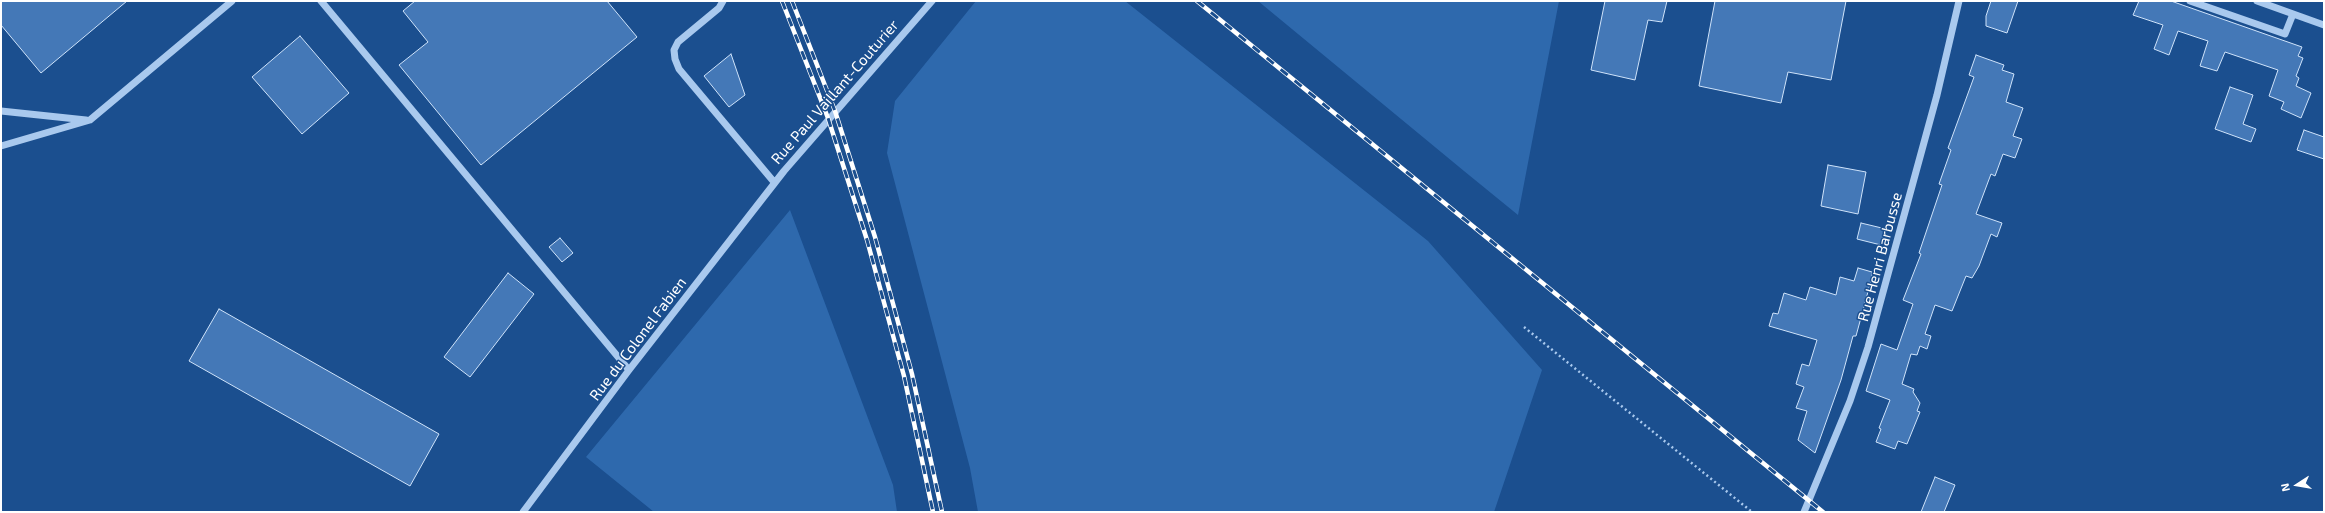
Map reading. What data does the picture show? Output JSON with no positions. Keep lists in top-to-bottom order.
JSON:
{
  "streets": {
    "street": ["Rue Paul Vaillant-Couturier", "Rue Henri Barbusse", "Rue du Colonel Fabien"]
  },
  "crossings": [
    ["Rue Paul Vaillant-Couturier", "Rue du Colonel Fabien"]
  ],
  "north": "left"
}
